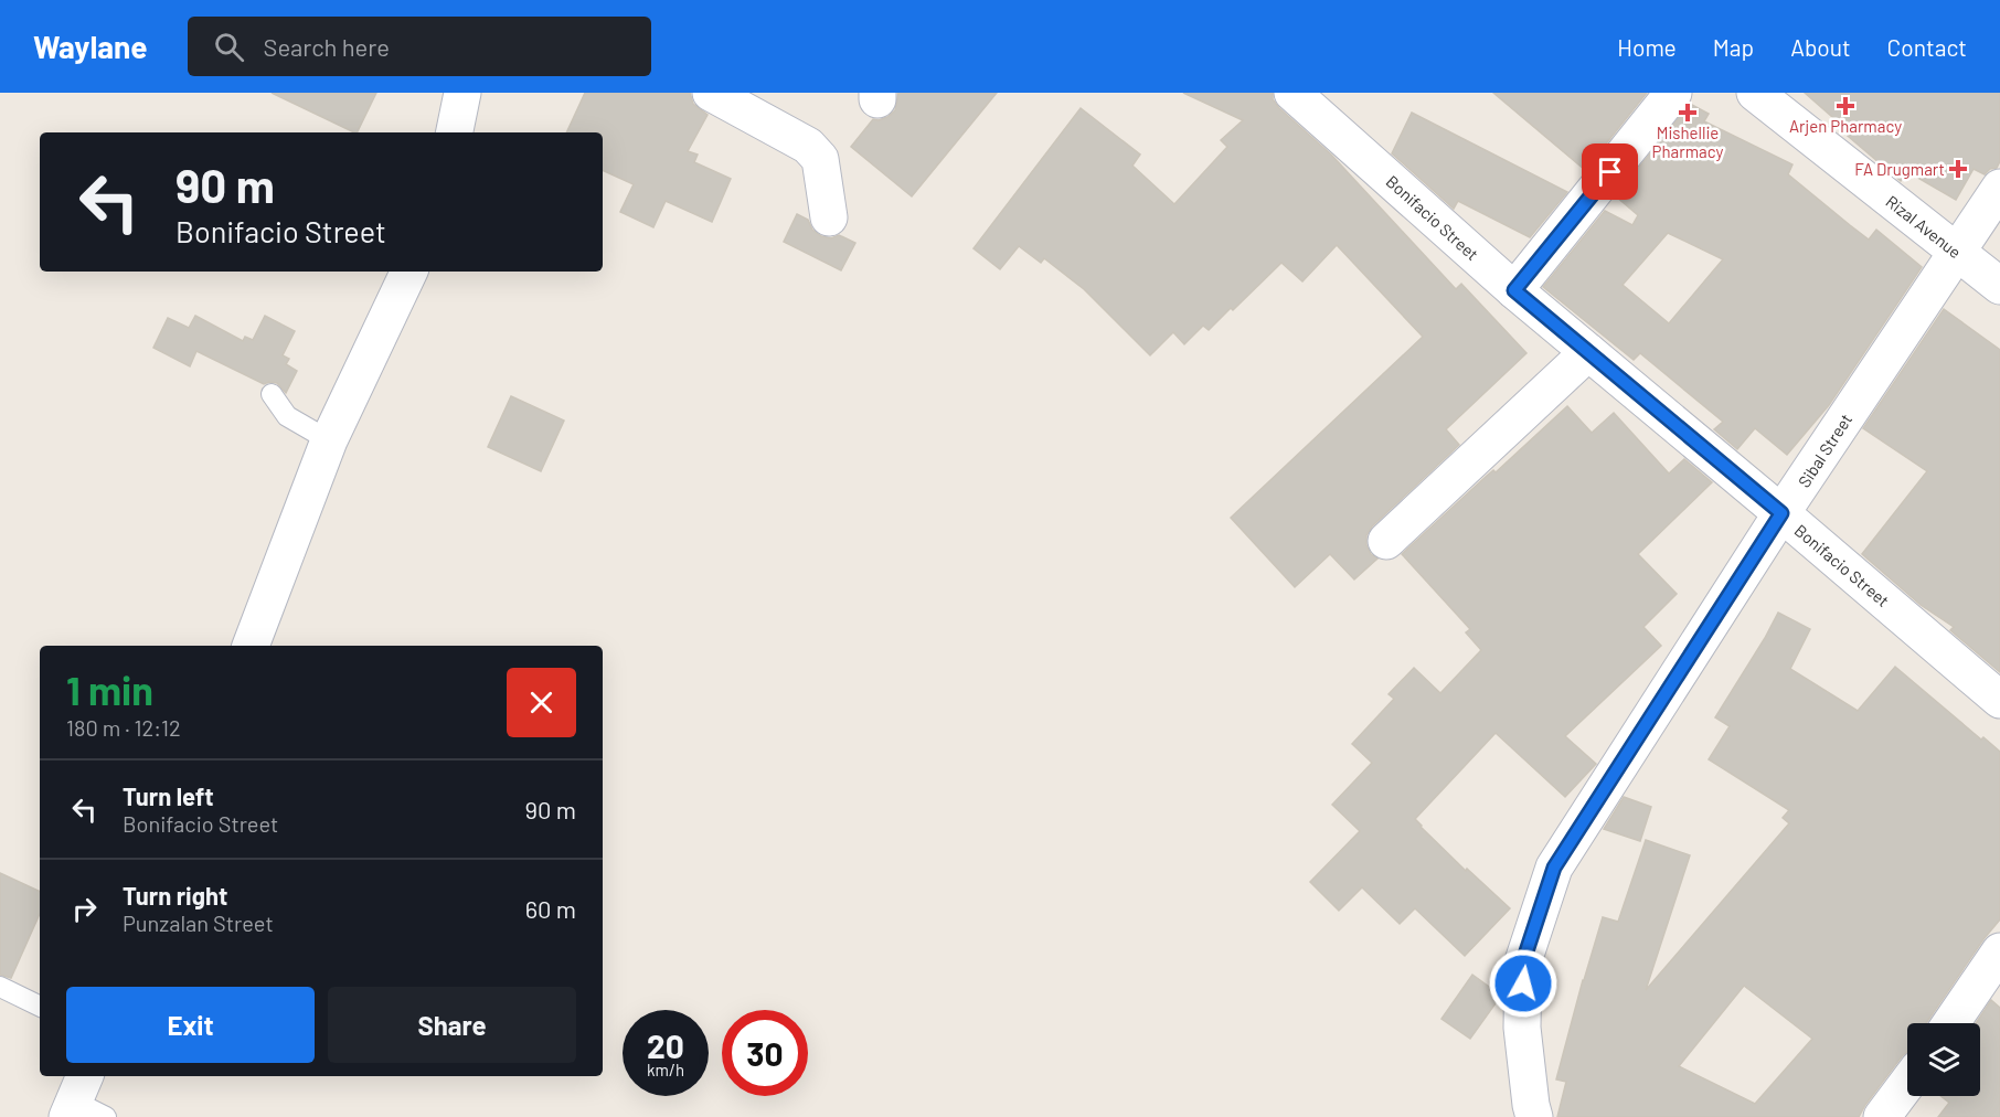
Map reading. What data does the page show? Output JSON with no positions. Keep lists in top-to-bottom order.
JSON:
{
  "streets": {
    "street": ["Bonifacio Street", "Rizal Avenue", "Sibal Street"]
  },
  "crossings": [
    ["Bonifacio Street", "Sibal Street"],
    ["Rizal Avenue", "Sibal Street"]
  ],
  "places": {
    "health": ["Arjen Pharmacy", "Mishellie Pharmacy", "FA Drugmart"]
  },
  "page": {
    "header": "Waylane",
    "search": "Search here",
    "nav": [
      "Home",
      "Map",
      "About",
      "Contact"
    ],
    "turn": ["90 m", "Bonifacio Street"],
    "heading": ["1 min", "180 m · 12:12"],
    "list": [
      {
        "name": "Turn left",
        "note": "Bonifacio Street",
        "value": "90 m"
      },
      {
        "name": "Turn right",
        "note": "Punzalan Street",
        "value": "60 m"
      }
    ],
    "buttons": ["Exit", "Share"],
    "speed": "20 km/h",
    "limit": "30"
  }
}
